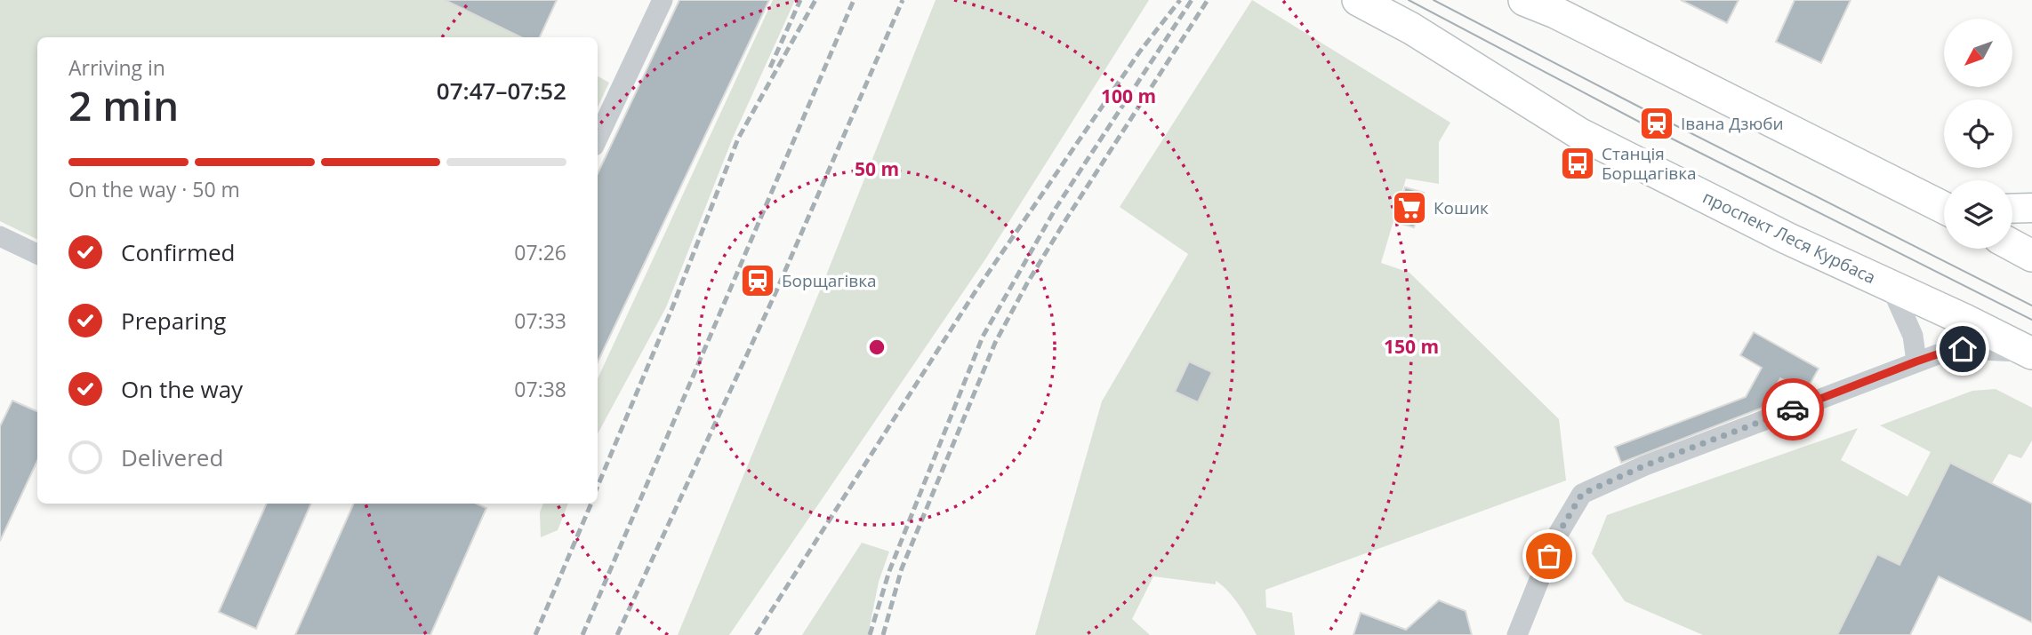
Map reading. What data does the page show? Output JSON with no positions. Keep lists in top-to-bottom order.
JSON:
{
  "streets": {
    "main road": ["проспект Леся Курбаса"]
  },
  "places": {
    "station": ["Івана Дзюби", "Борщагівка"],
    "bus stop": ["Станція Борщагівка"],
    "supermarket": ["Кошик"]
  },
  "north": "bottom left",
  "page": {
    "heading": ["2 min", "Arriving in", "07:47–07:52"],
    "bar": "On the way · 50 m",
    "list": [
      ["Confirmed", "07:26"],
      ["Preparing", "07:33"],
      ["On the way", "07:38"],
      "Delivered"
    ]
  },
  "rings": ["100 m", "50 m", "150 m"]
}
